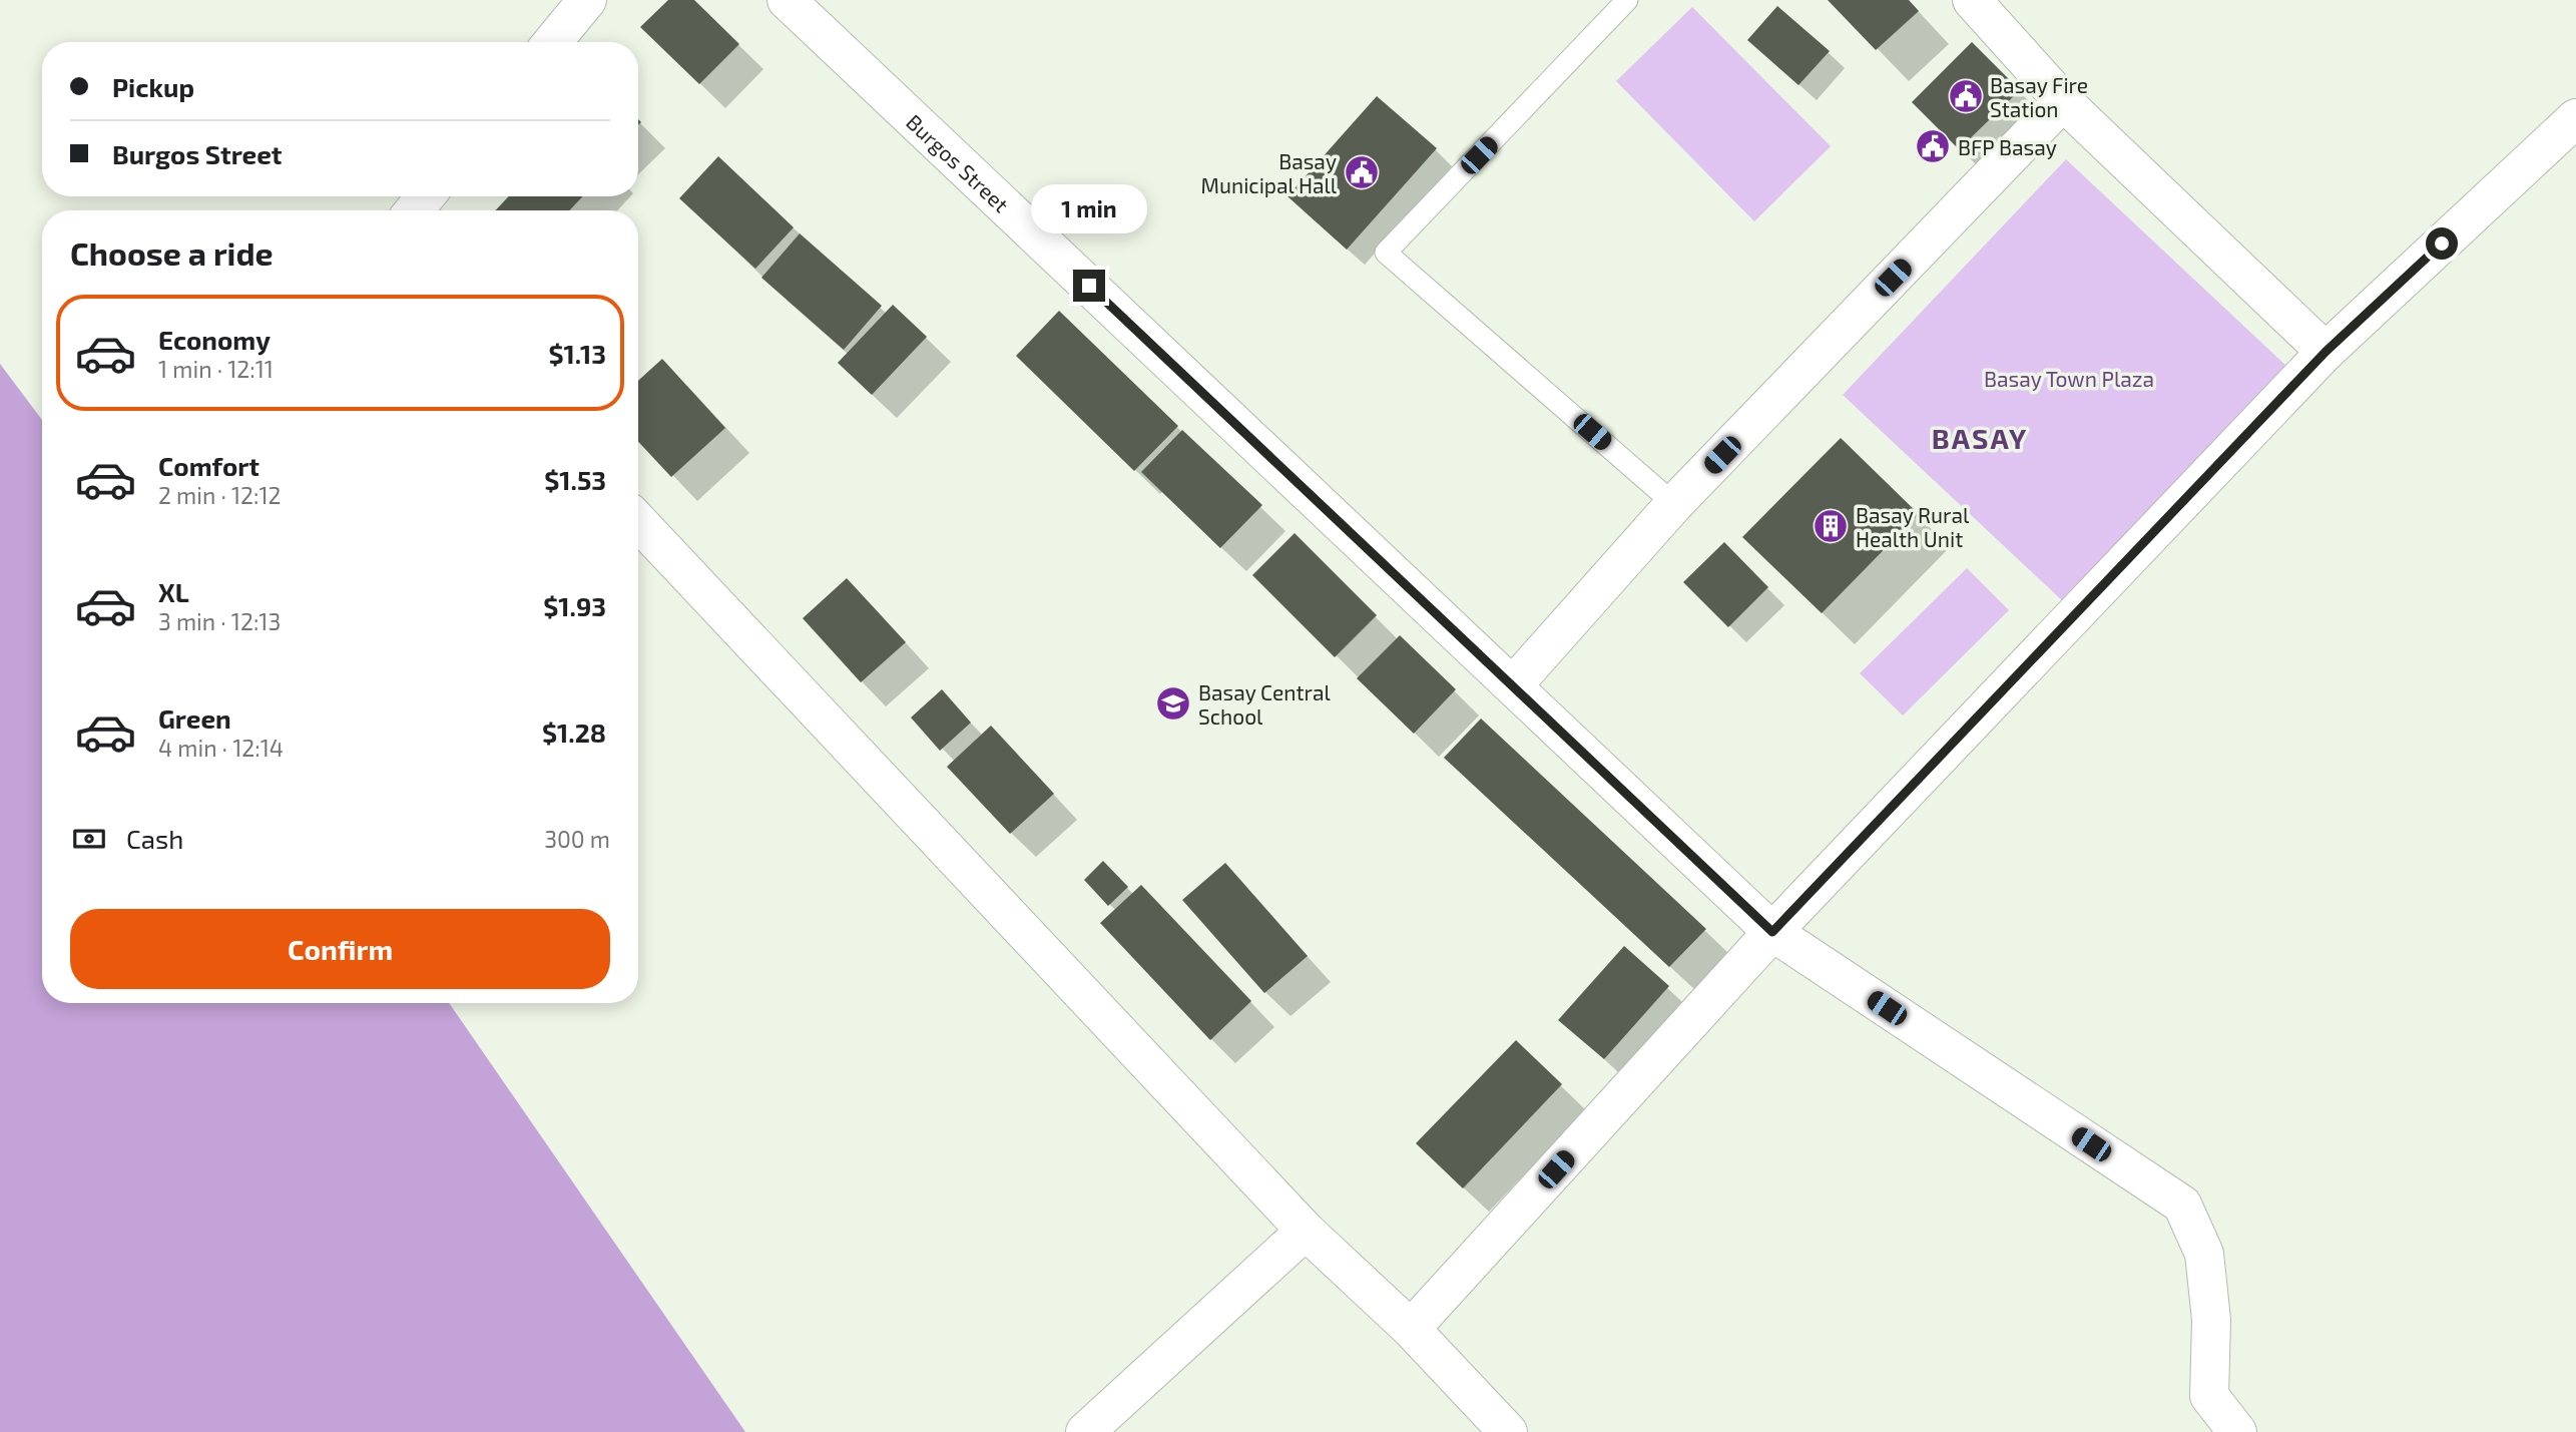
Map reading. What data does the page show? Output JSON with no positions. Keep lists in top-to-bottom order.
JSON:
{
  "streets": {
    "street": ["Burgos Street"]
  },
  "districts": ["BASAY"],
  "parks": ["Basay Town Plaza"],
  "places": {
    "public building": ["Basay Fire Station", "BFP Basay", "Basay Municipal Hall"],
    "building": ["Basay Rural Health Unit"],
    "school or university": ["Basay Central School"]
  },
  "page": {
    "banner": ["Pickup", "Burgos Street"],
    "bubble": "1 min",
    "heading": "Choose a ride",
    "list": [
      {
        "name": "Economy",
        "note": "1 min · 12:11",
        "value": "$1.13"
      },
      {
        "name": "Comfort",
        "note": "2 min · 12:12",
        "value": "$1.53"
      },
      {
        "name": "XL",
        "note": "3 min · 12:13",
        "value": "$1.93"
      },
      {
        "name": "Green",
        "note": "4 min · 12:14",
        "value": "$1.28"
      }
    ],
    "pay": ["Cash", "300 m"],
    "buttons": "Confirm"
  }
}
